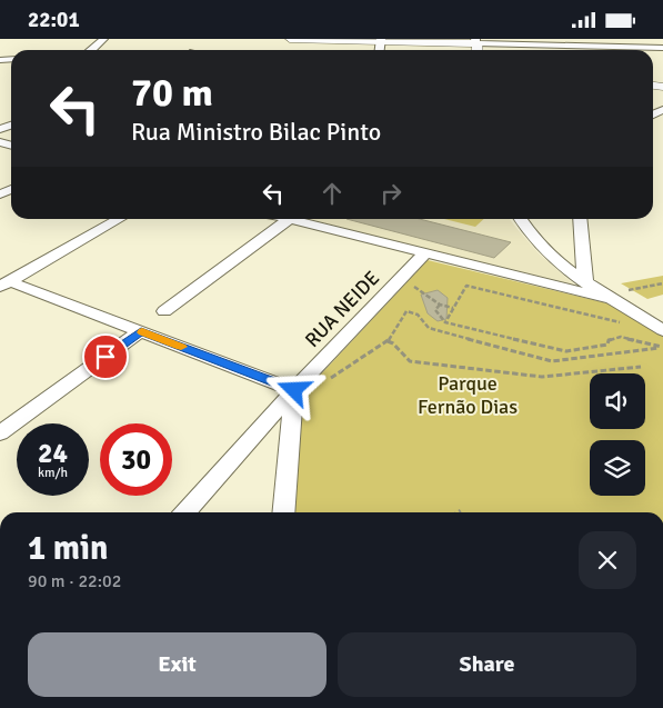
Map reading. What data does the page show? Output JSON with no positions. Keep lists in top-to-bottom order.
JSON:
{
  "streets": {
    "street": ["RUA NEIDE"]
  },
  "parks": ["Parque Fernão Dias"],
  "page": {
    "status": "22:01",
    "turn": ["70 m", "Rua Ministro Bilac Pinto"],
    "speed": "24 km/h",
    "limit": "30",
    "heading": ["1 min", "90 m · 22:02"],
    "buttons": ["Exit", "Share"]
  }
}
